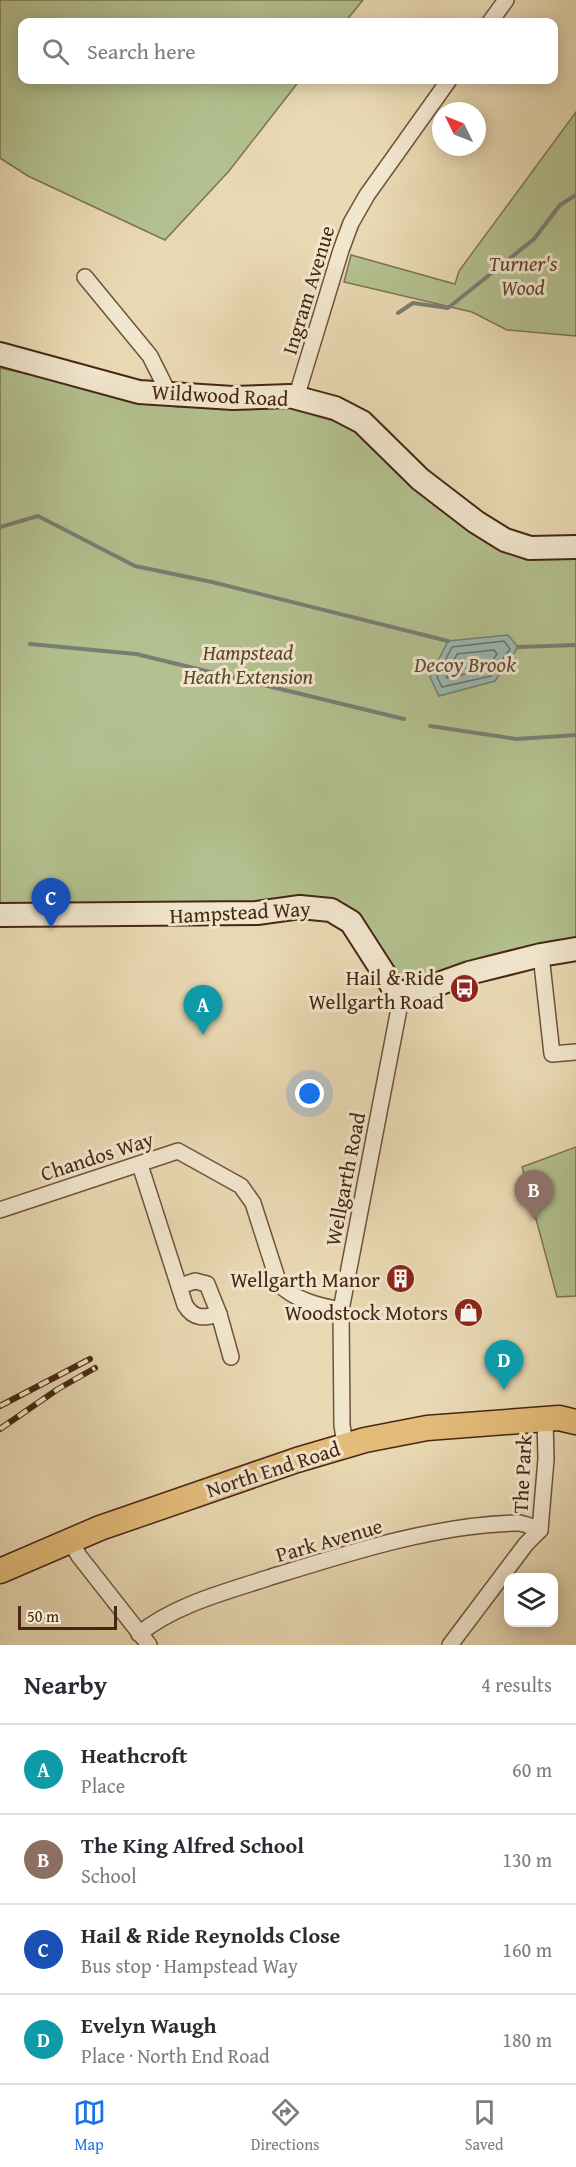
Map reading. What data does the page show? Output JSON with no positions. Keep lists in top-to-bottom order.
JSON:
{
  "streets": {
    "main road": ["North End Road"],
    "street": [
      "Ingram Avenue",
      "Wildwood Road",
      "Hampstead Way",
      "Chandos Way",
      "Wellgarth Road",
      "The Park",
      "Park Avenue"
    ]
  },
  "crossings": [
    ["Ingram Avenue", "Wildwood Road"],
    ["Hampstead Way", "Wellgarth Road"],
    ["Chandos Way", "Wellgarth Road"],
    ["Wellgarth Road", "North End Road"],
    ["North End Road", "The Park"],
    ["The Park", "Park Avenue"]
  ],
  "water": ["Decoy Brook"],
  "parks": ["Turner's Wood", "Hampstead Heath Extension"],
  "places": {
    "bus stop": ["Hail & Ride Wellgarth Road"],
    "building": ["Wellgarth Manor"],
    "shop": ["Woodstock Motors"]
  },
  "scale_bar": "50 m",
  "north": "top left",
  "page": {
    "search": "Search here",
    "pins": [
      "C",
      "A",
      "B",
      "D"
    ],
    "scale": "50 m",
    "heading": ["Nearby", "4 results"],
    "list": [
      {
        "mark": "A",
        "name": "Heathcroft",
        "note": "Place",
        "value": "60 m"
      },
      {
        "mark": "B",
        "name": "The King Alfred School",
        "note": "School",
        "value": "130 m"
      },
      {
        "mark": "C",
        "name": "Hail & Ride Reynolds Close",
        "note": "Bus stop · Hampstead Way",
        "value": "160 m"
      },
      {
        "mark": "D",
        "name": "Evelyn Waugh",
        "note": "Place · North End Road",
        "value": "180 m"
      }
    ],
    "nav": ["Map", "Directions", "Saved"]
  }
}
